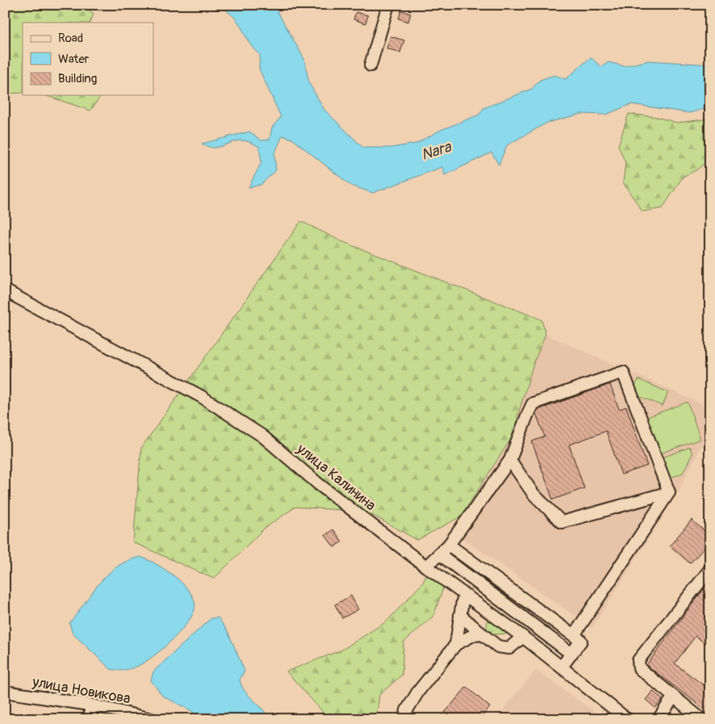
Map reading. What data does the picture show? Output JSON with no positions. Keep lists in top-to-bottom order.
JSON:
{
  "streets": {
    "street": ["улица Калинина", "улица Новикова"]
  },
  "water": ["Nara"],
  "legend": ["Road", "Water", "Building"]
}
